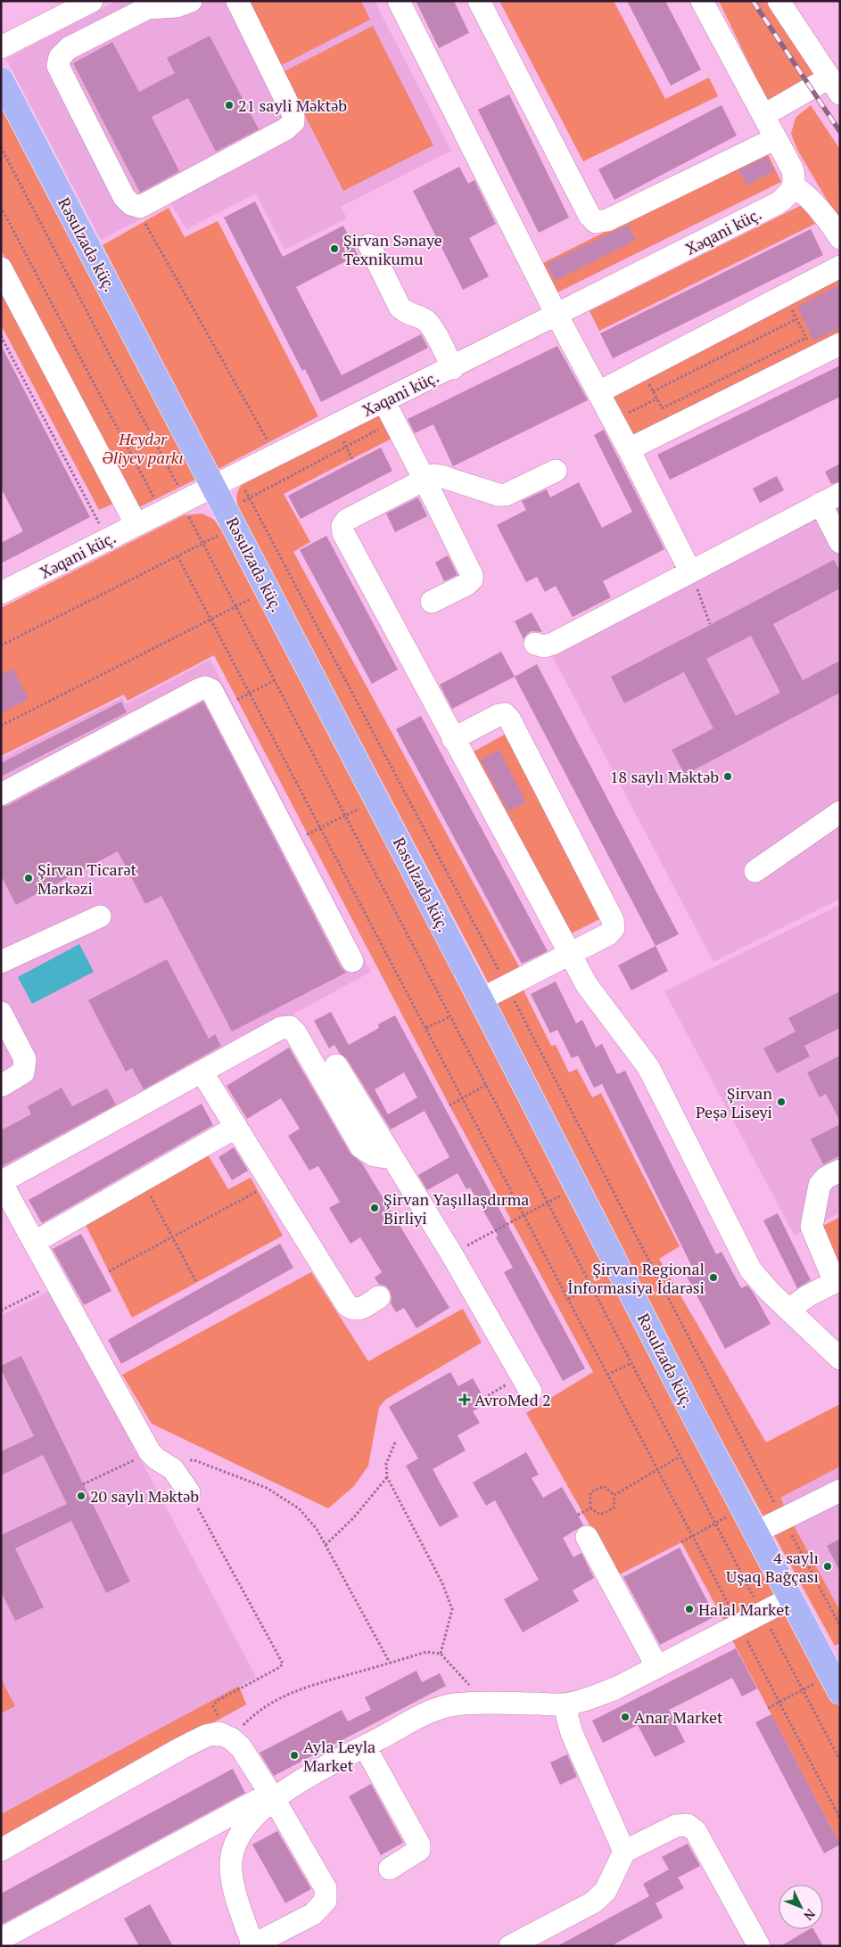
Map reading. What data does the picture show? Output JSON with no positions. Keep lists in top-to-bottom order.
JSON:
{
  "streets": {
    "main road": ["Rəsulzadə küç."],
    "street": ["Xəqani küç."]
  },
  "crossings": [
    ["Xəqani küç.", "Rəsulzadə küç."]
  ],
  "parks": ["Heydər Əliyev parkı"],
  "places": {
    "other": [
      "21 sayli Məktəb",
      "Şirvan Sənaye Texnikumu",
      "18 saylı Məktəb",
      "Şirvan Ticarət Mərkəzi",
      "Şirvan Peşə Liseyi",
      "Şirvan Yaşıllaşdırma Birliyi",
      "Şirvan Regional İnformasiya İdarəsi",
      "20 saylı Məktəb",
      "4 saylı Uşaq Bağçası",
      "Halal Market",
      "Anar Market",
      "Ayla Leyla Market"
    ],
    "health": ["AvroMed 2"]
  },
  "north": "bottom right"
}
